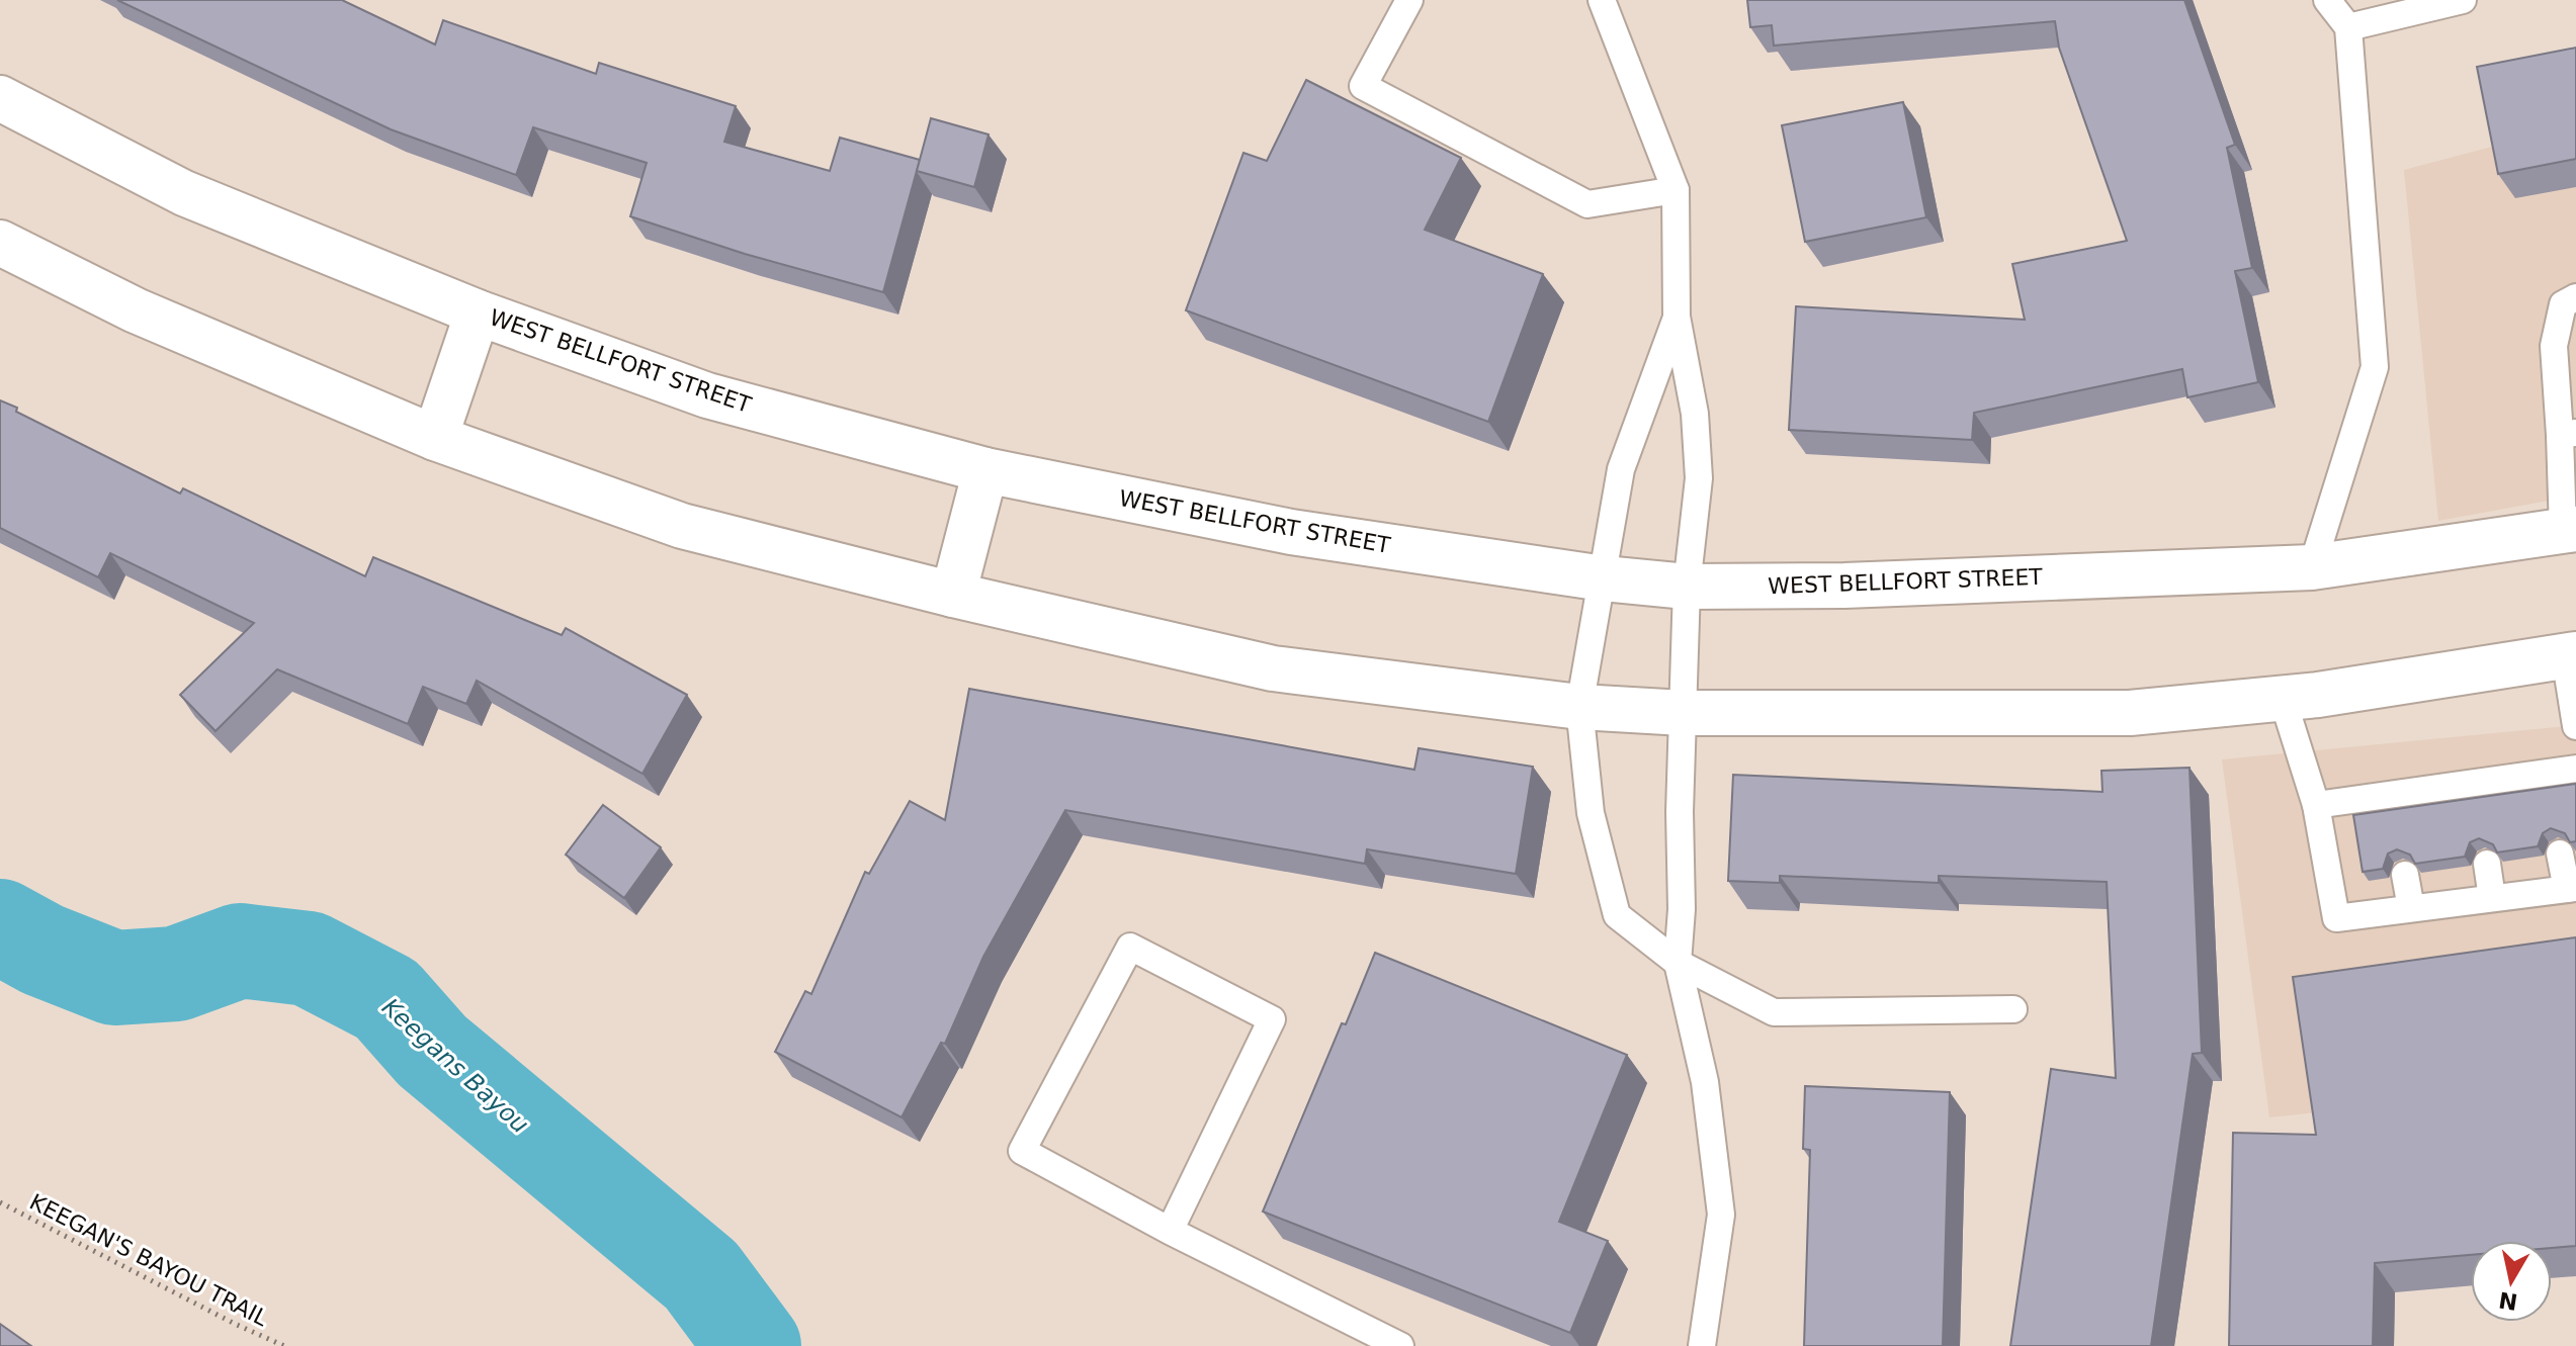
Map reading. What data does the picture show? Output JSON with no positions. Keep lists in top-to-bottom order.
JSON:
{
  "streets": {
    "main road": ["WEST BELLFORT STREET"],
    "path": ["KEEGAN'S BAYOU TRAIL"]
  },
  "water": ["Keegans Bayou"],
  "north": "bottom"
}
